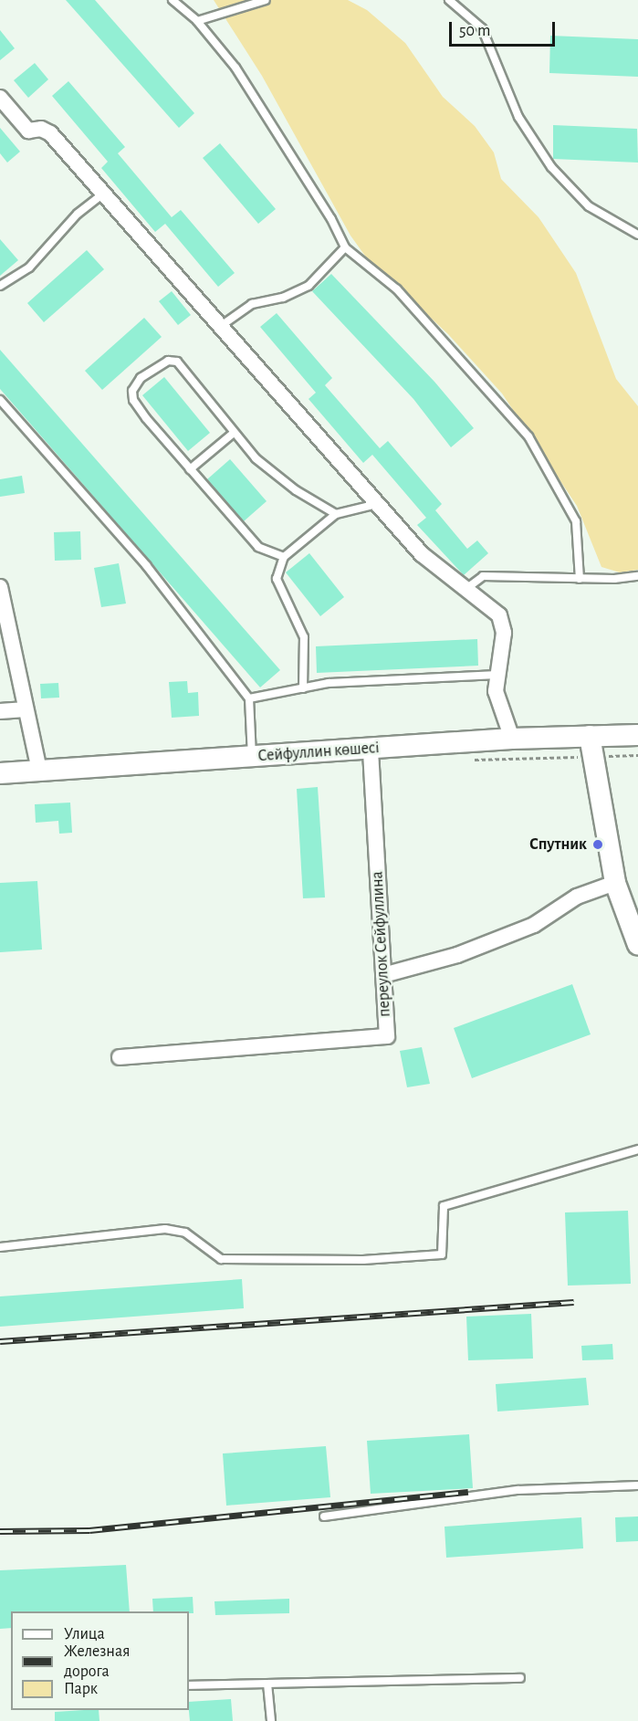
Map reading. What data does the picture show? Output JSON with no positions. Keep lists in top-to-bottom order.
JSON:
{
  "streets": {
    "main road": ["Сейфуллин көшесі"],
    "street": ["переулок Сейфуллина"]
  },
  "crossings": [
    ["Сейфуллин көшесі", "переулок Сейфуллина"]
  ],
  "places": ["Спутник"],
  "legend": ["Улица", "Железная дорога", "Парк"],
  "scale_bar": "50 m"
}
